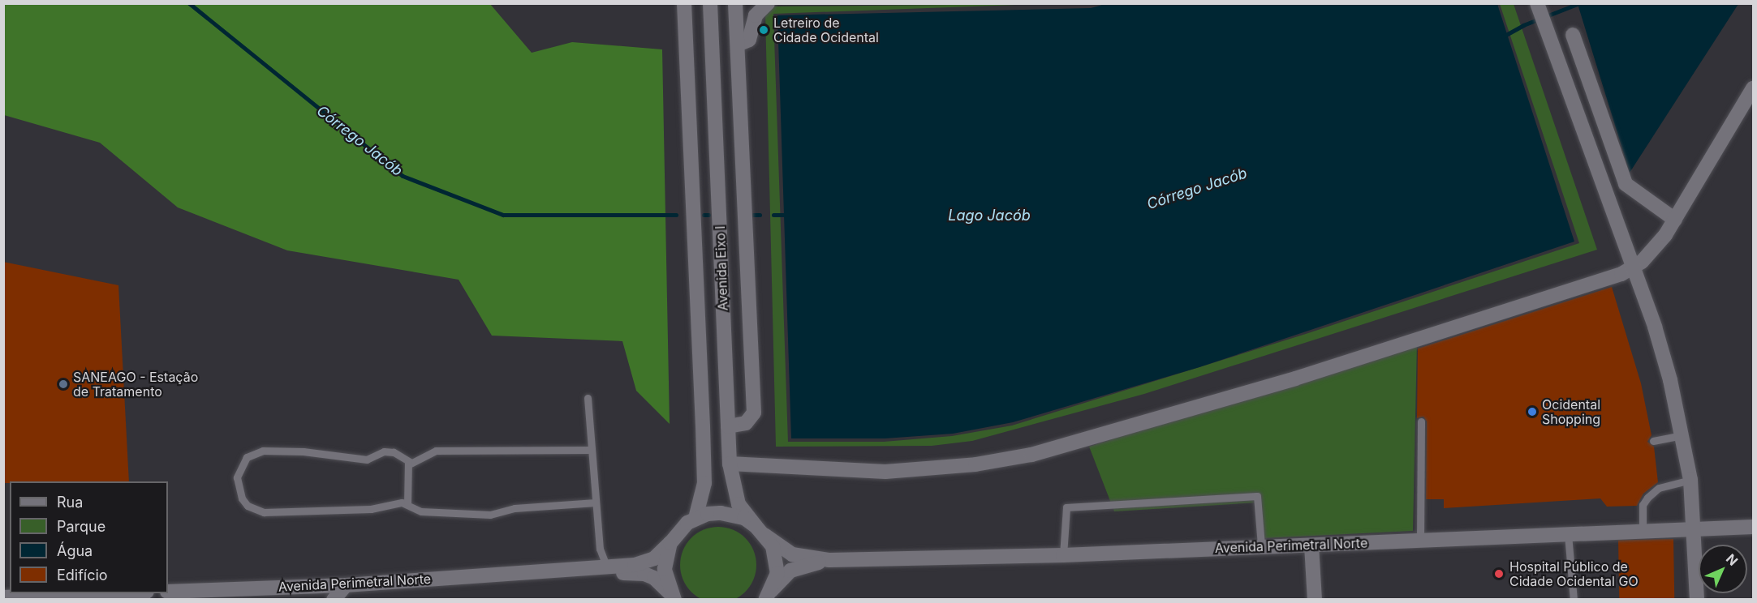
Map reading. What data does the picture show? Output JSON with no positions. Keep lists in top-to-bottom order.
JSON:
{
  "streets": {
    "street": ["Avenida Eixo I", "Avenida Perimetral Norte"]
  },
  "crossings": [
    ["Avenida Eixo I", "Avenida Perimetral Norte"]
  ],
  "water": ["Córrego Jacób", "Lago Jacób"],
  "places": [
    "Letreiro de Cidade Ocidental",
    "SANEAGO - Estação de Tratamento",
    "Ocidental Shopping",
    "Hospital Público de Cidade Ocidental GO"
  ],
  "legend": [
    "Rua",
    "Parque",
    "Água",
    "Edifício"
  ],
  "north": "top right"
}
